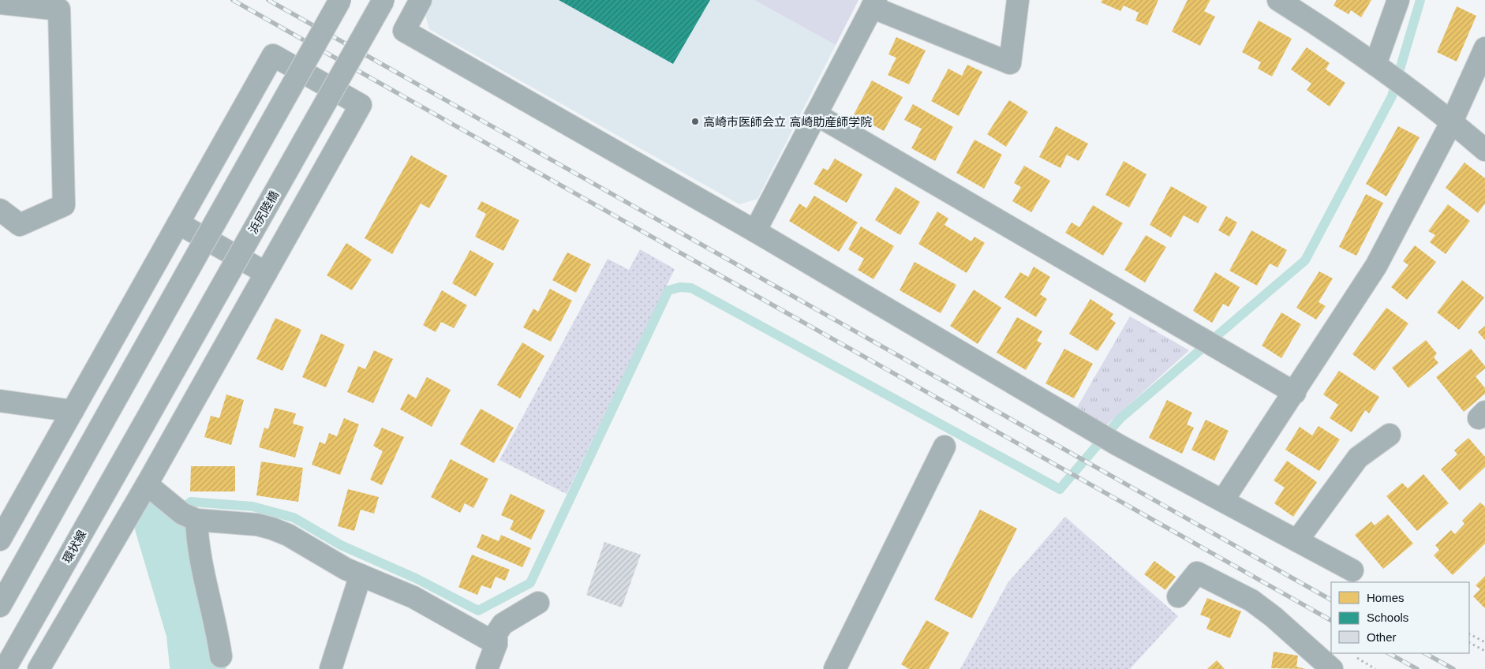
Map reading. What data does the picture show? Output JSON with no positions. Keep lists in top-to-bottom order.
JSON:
{
  "streets": {
    "street": ["浜尻陸橋", "環状線"]
  },
  "crossings": [
    ["浜尻陸橋", "環状線"]
  ],
  "places": ["高崎市医師会立 高崎助産師学院"],
  "legend": ["Homes", "Schools", "Other"]
}
